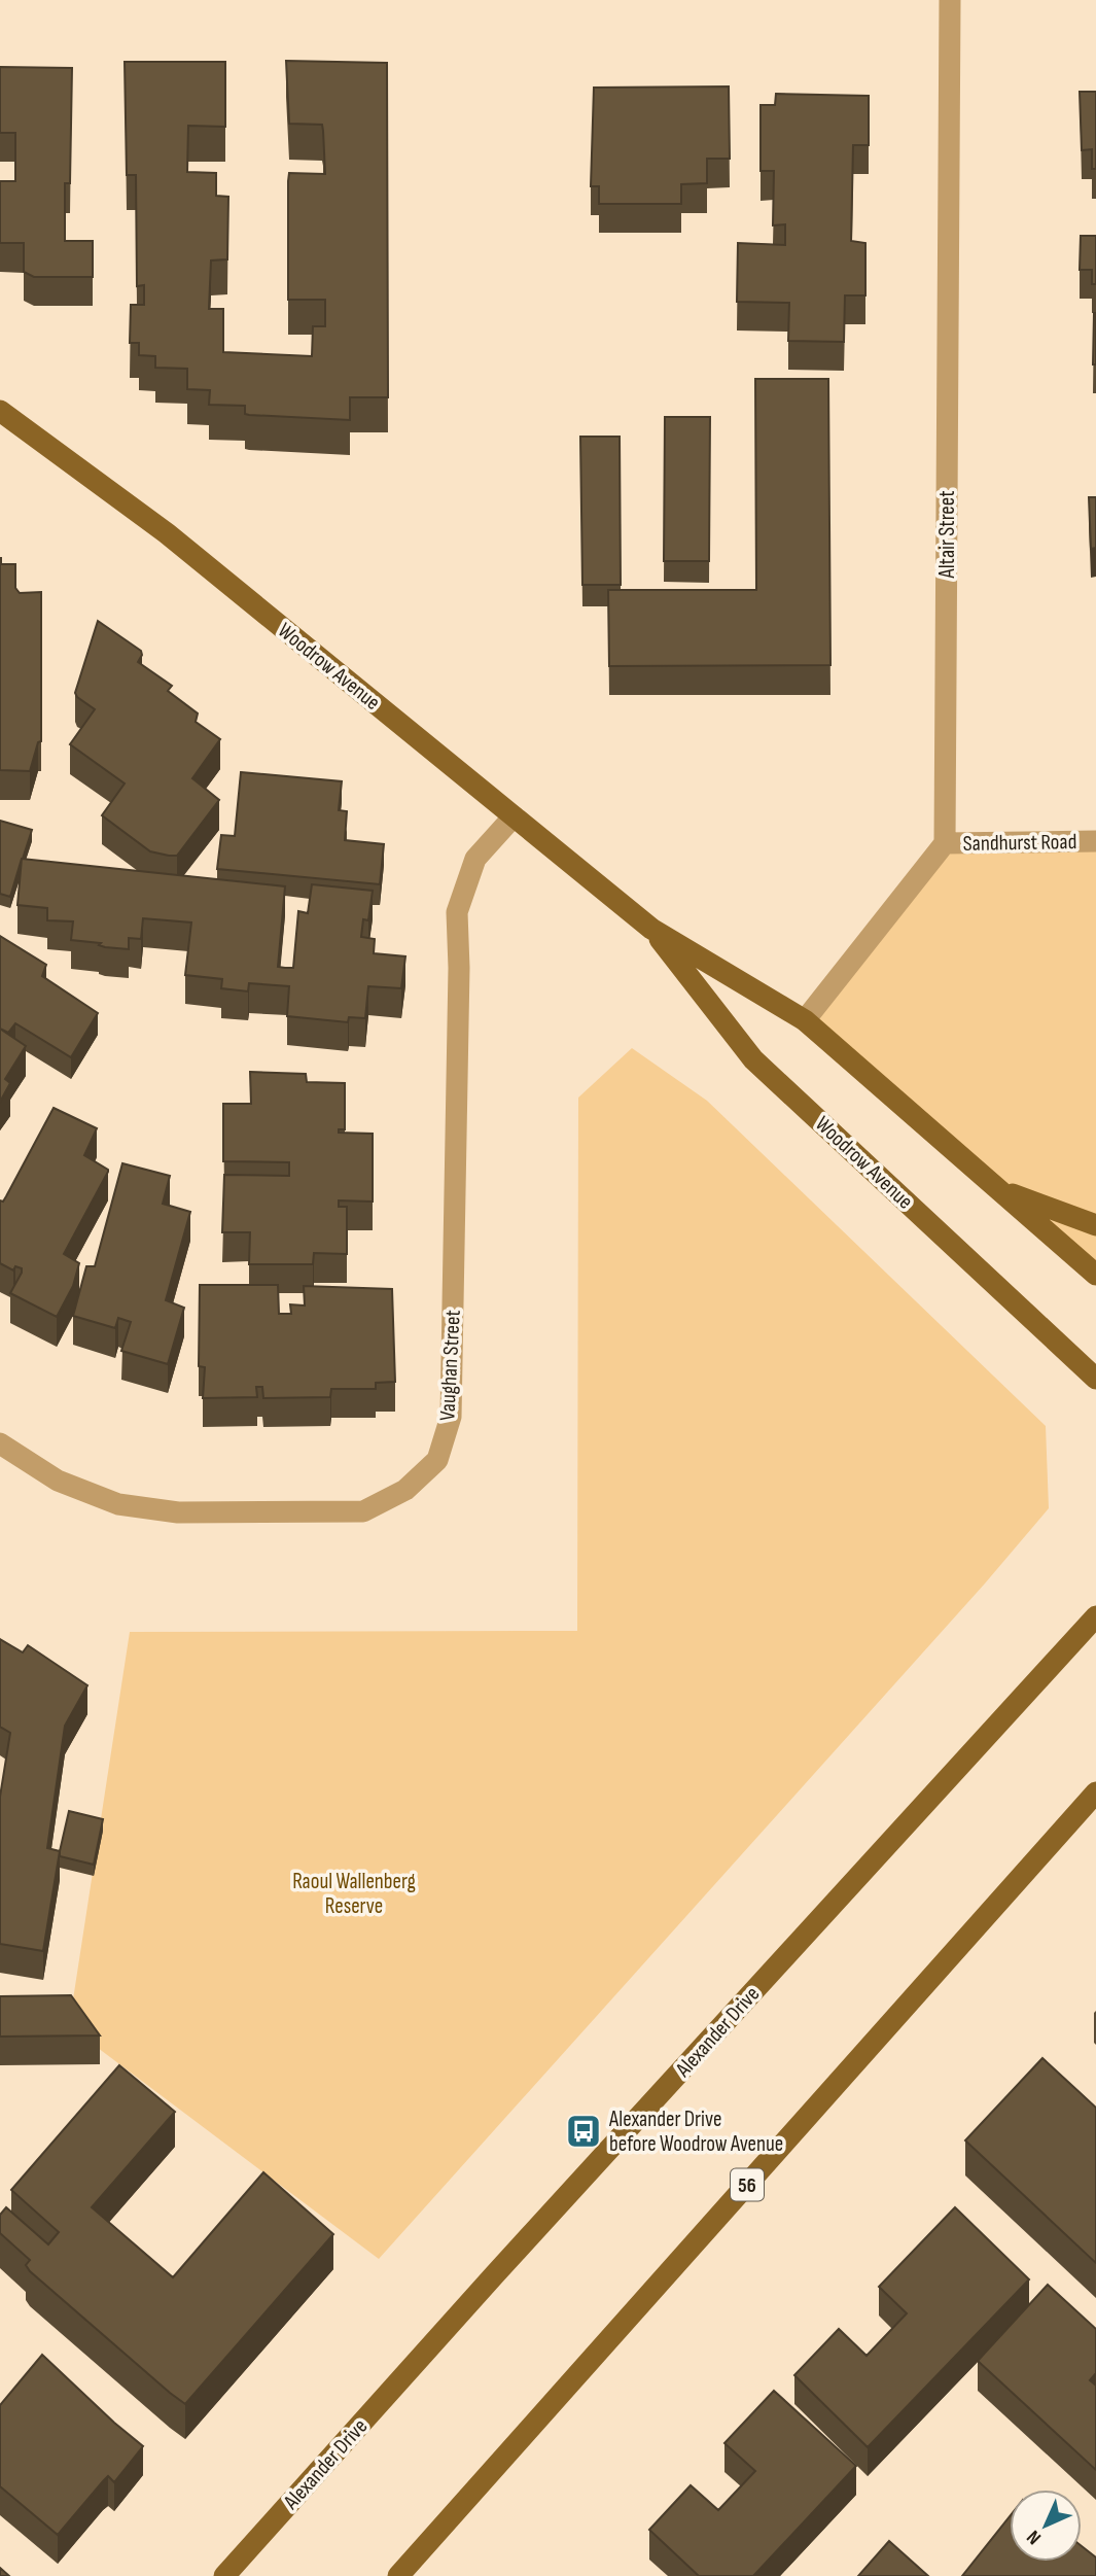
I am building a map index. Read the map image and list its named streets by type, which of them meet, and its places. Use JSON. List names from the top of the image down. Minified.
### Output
{"streets":{"main road":["Woodrow Avenue","Alexander Drive","56"],"street":["Altair Street","Sandhurst Road","Vaughan Street"]},"crossings":[["Altair Street","Sandhurst Road"],["Woodrow Avenue","Vaughan Street"]],"parks":["Raoul Wallenberg Reserve"],"places":{"bus stop":["Alexander Drive before Woodrow Avenue"]},"north":"bottom left"}
